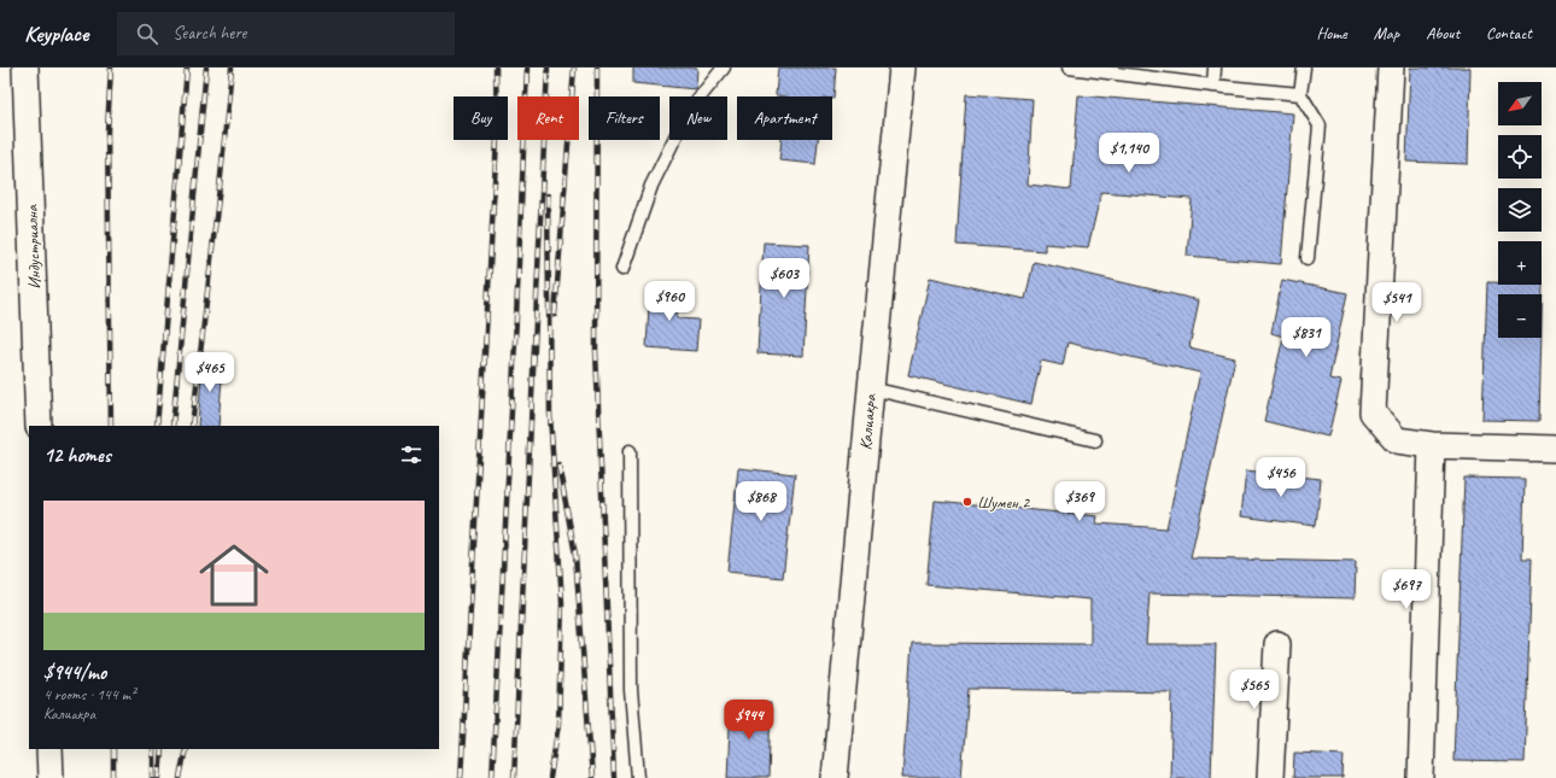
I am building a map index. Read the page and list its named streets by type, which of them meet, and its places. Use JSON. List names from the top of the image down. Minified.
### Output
{"streets":{"street":["Индустриална","Калиакра"]},"places":["Шумен 2"],"north":"bottom left","page":{"header":"Keyplace","search":"Search here","nav":["Home","Map","About","Contact"],"map_buttons":["+","−"],"chip":["Buy","Rent","Filters","New","Apartment"],"price":["$1,140","$603","$960","$541","$831","$465","$456","$868","$369","$697","$565","$944"],"heading":"12 homes","list":[{"name":"$944/mo","note":"4 rooms · 144 m² · Калиакра"}]}}
